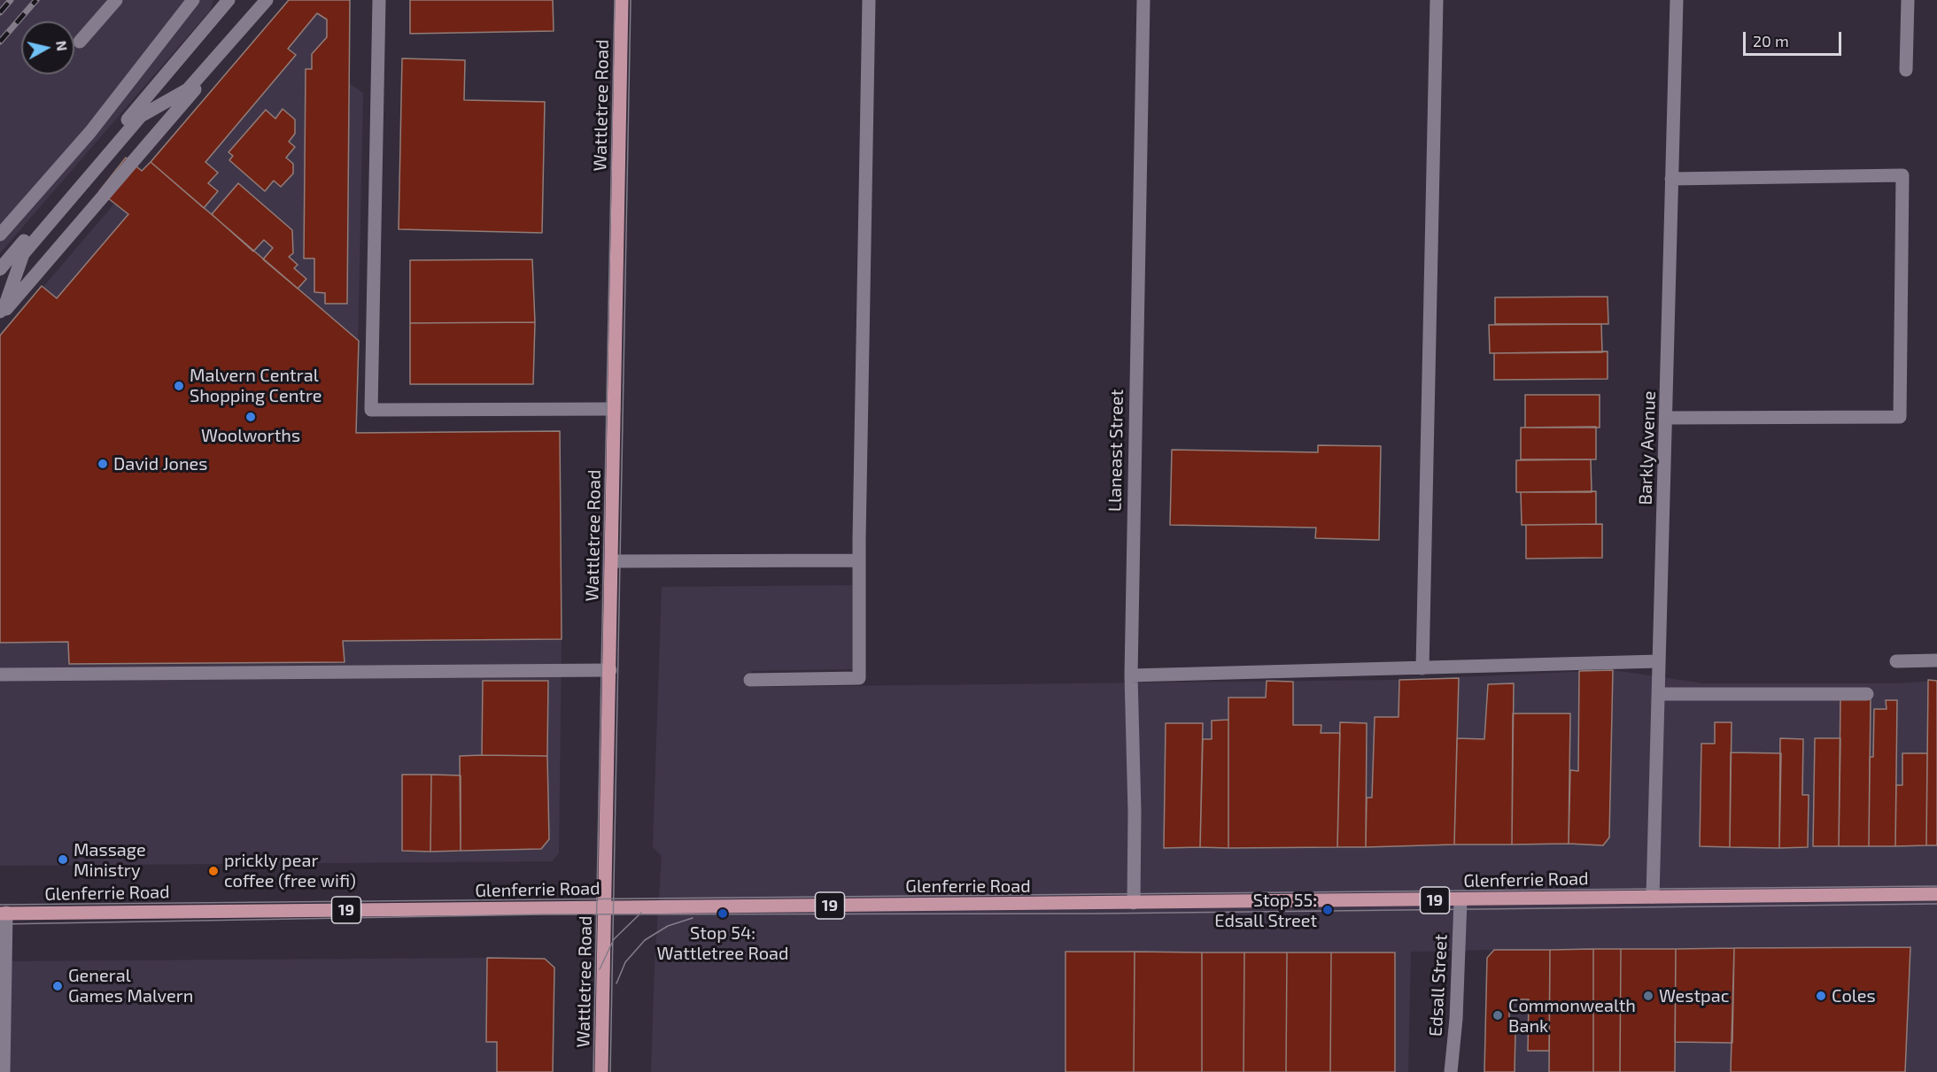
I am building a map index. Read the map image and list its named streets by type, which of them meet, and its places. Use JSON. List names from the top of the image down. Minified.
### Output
{"streets":{"main road":["Wattletree Road","Glenferrie Road","19"],"street":["Barkly Avenue","Llaneast Street","Edsall Street"]},"crossings":[["Wattletree Road","Glenferrie Road"],["Barkly Avenue","Glenferrie Road"],["Llaneast Street","Glenferrie Road"],["Glenferrie Road","Edsall Street"]],"places":["Malvern Central Shopping Centre","Woolworths","David Jones","Massage Ministry","prickly pear coffee (free wifi)","Stop 55: Edsall Street","Stop 54: Wattletree Road","General Games Malvern","Westpac","Coles","Commonwealth Bank"],"scale_bar":"20 m","north":"right"}
